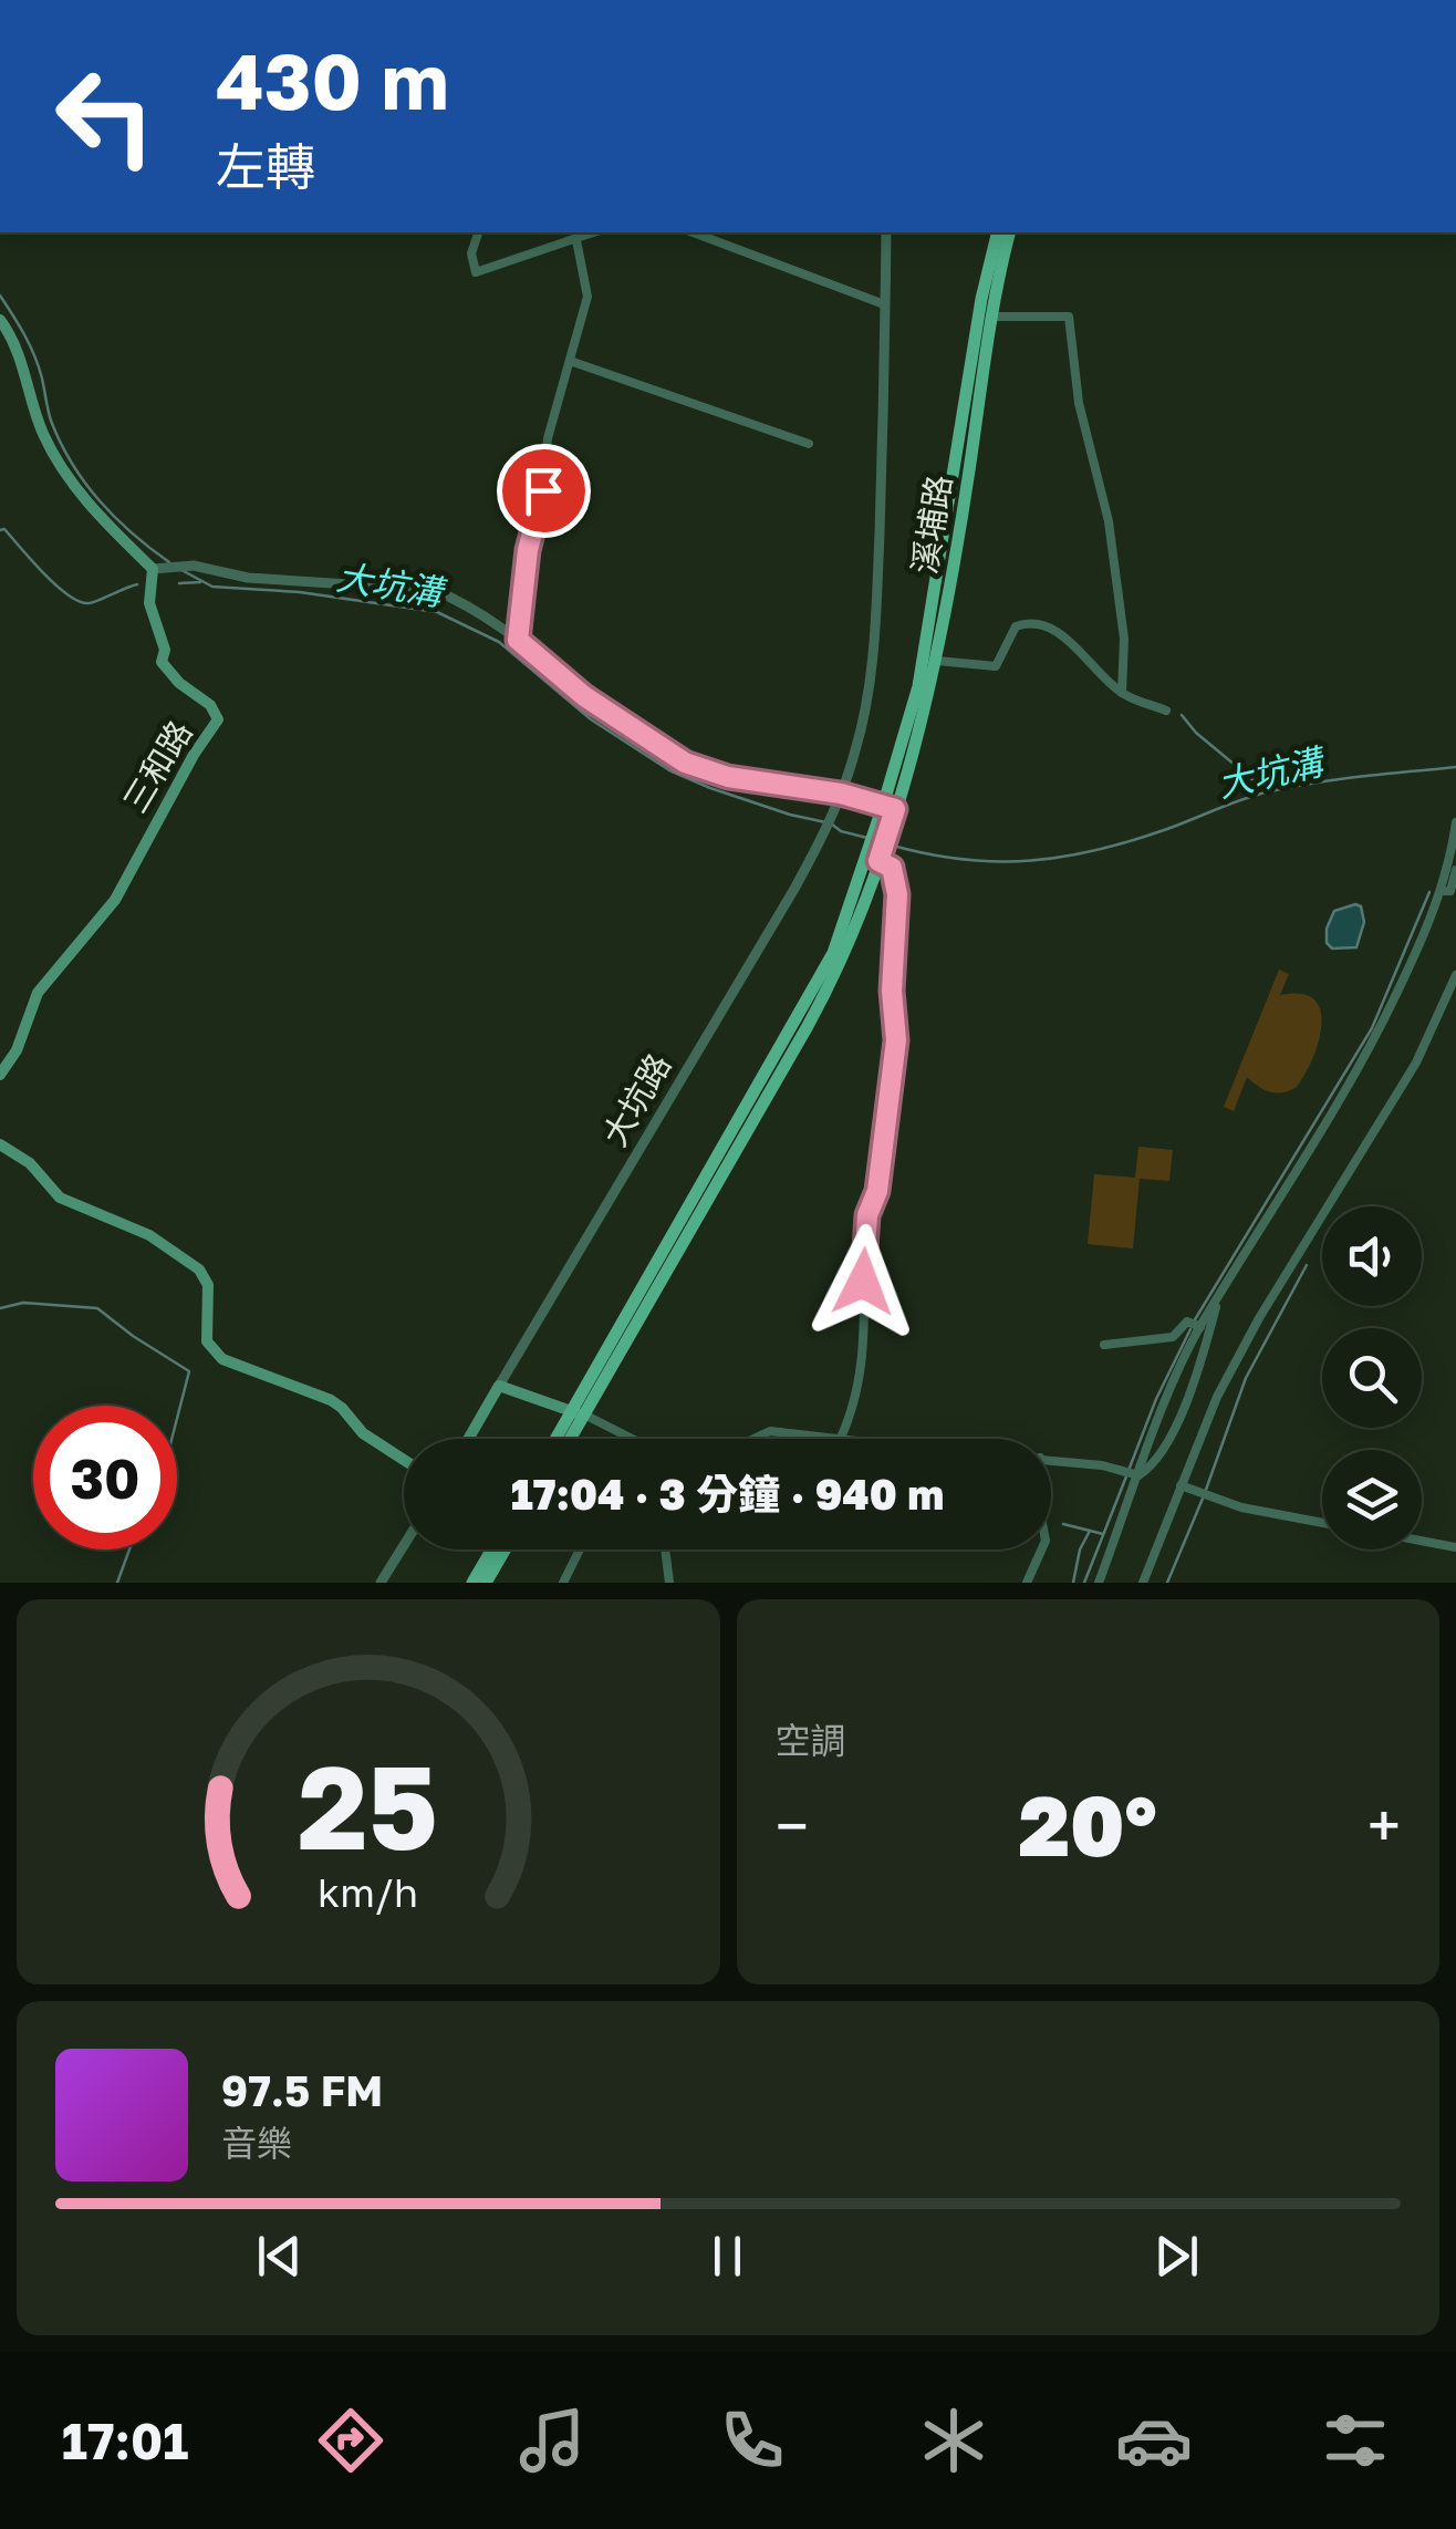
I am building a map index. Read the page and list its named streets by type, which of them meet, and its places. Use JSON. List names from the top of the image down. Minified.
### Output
{"streets":{"main road":["溪埔路","三和路","大坑路"]},"crossings":[["溪埔路","大坑路"]],"water":["大坑溝"],"page":{"turn":["430 m","左轉"],"limit":"30","trip":"17:04 · 3 分鐘 · 940 m","tile":"空調","heat":["−","20°","+"],"song":["97.5 FM","音樂"],"tabs":"17:01","gauge":["25","km/h"]}}
